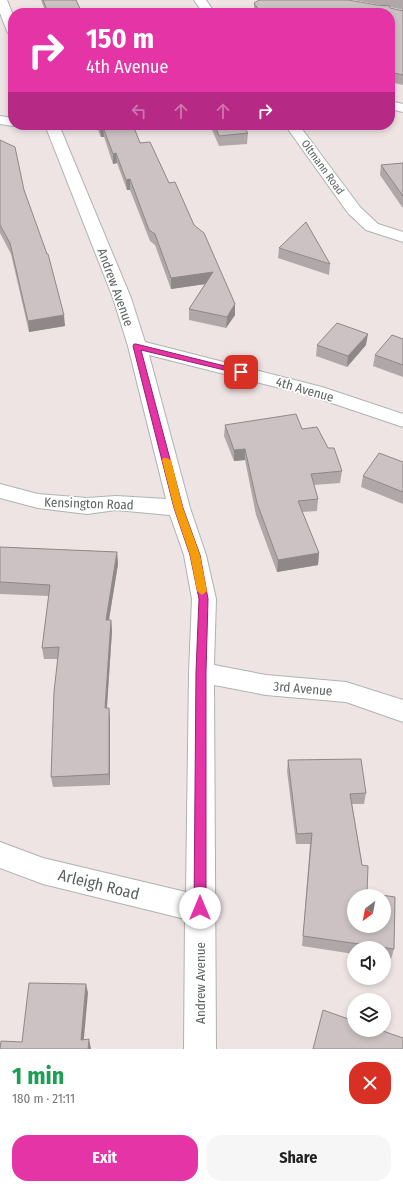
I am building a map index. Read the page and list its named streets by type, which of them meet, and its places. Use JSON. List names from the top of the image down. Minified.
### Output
{"streets":{"street":["Oltmann Road","Andrew Avenue","4th Avenue","Kensington Road","3rd Avenue","Arleigh Road"]},"crossings":[["Andrew Avenue","4th Avenue"],["Andrew Avenue","Kensington Road"],["Andrew Avenue","3rd Avenue"],["Andrew Avenue","Arleigh Road"]],"north":"bottom left","page":{"turn":["150 m","4th Avenue"],"heading":["1 min","180 m · 21:11"],"buttons":["Exit","Share"]}}
